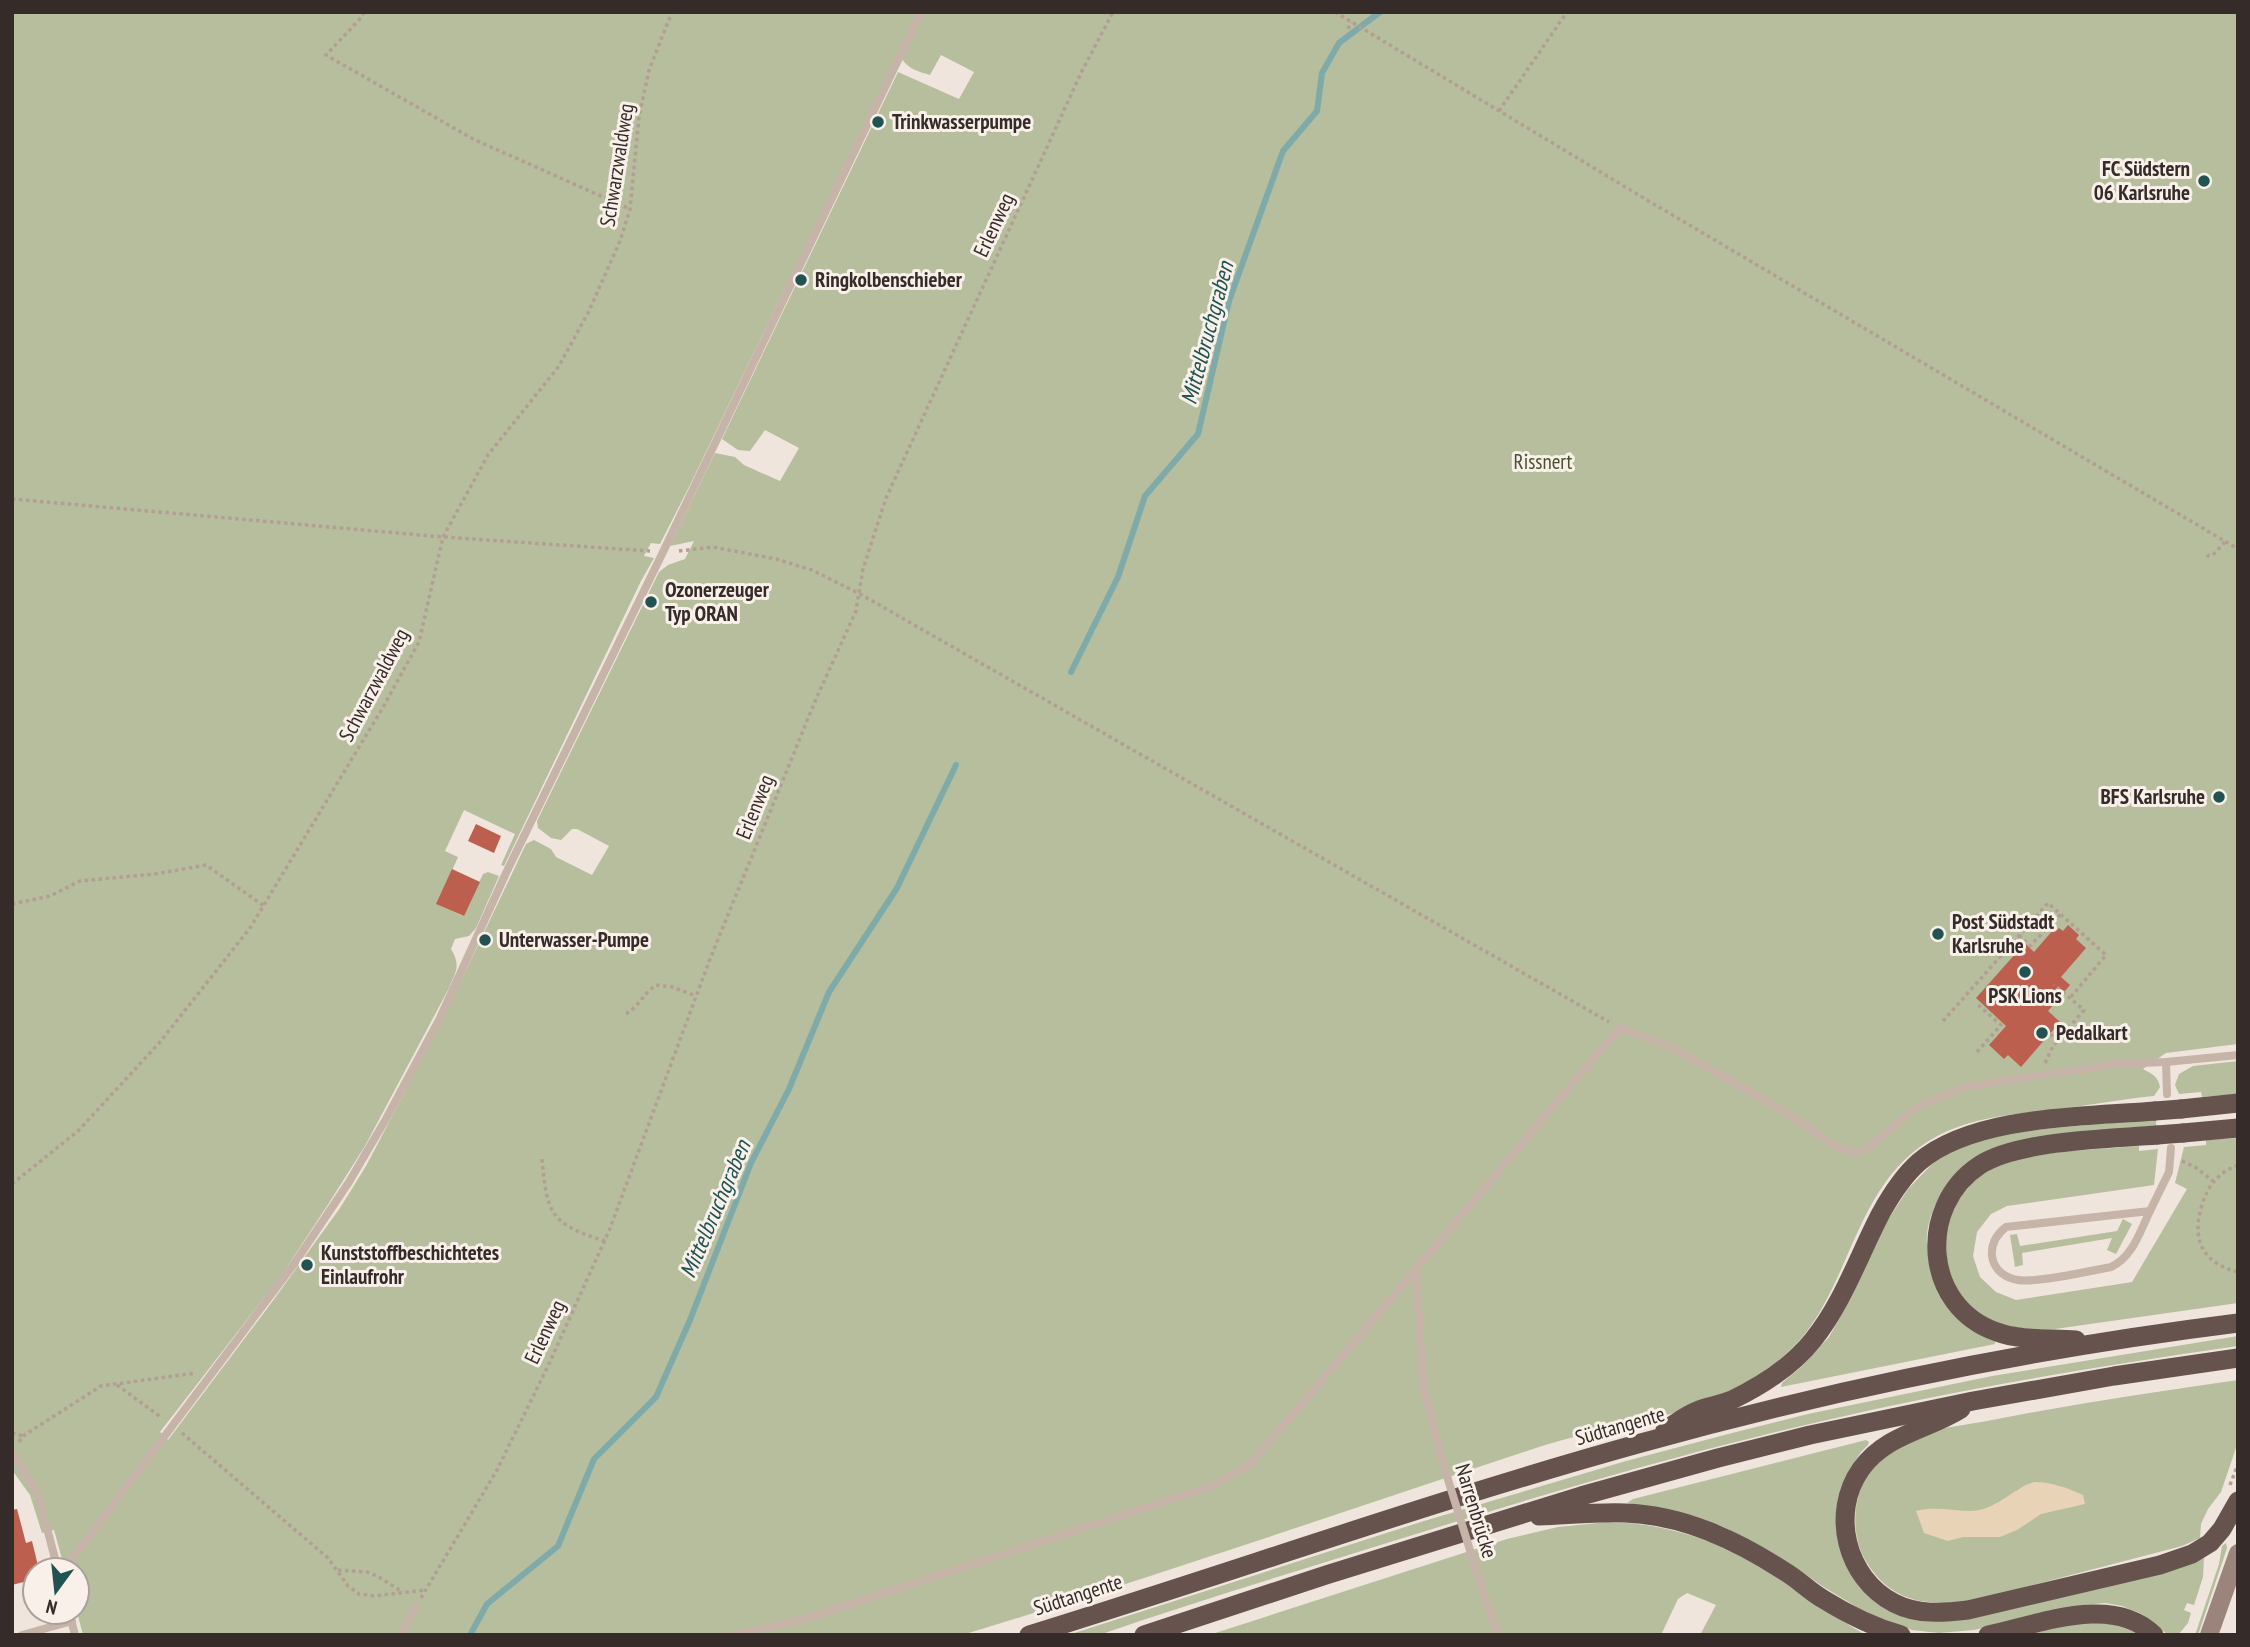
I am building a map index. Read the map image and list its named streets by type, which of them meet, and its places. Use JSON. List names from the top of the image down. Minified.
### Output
{"streets":{"highway":["Südtangente"],"lane":["Narrenbrücke"],"path":["Schwarzwaldweg","Erlenweg"]},"water":["Mittelbruchgraben"],"parks":["Rissnert"],"places":["Trinkwasserpumpe","FC Südstern 06 Karlsruhe","Ringkolbenschieber","Ozonerzeuger Typ ORAN","BFS Karlsruhe","Post Südstadt Karlsruhe","Unterwasser-Pumpe","PSK Lions","Pedalkart","Kunststoffbeschichtetes Einlaufrohr"],"north":"bottom"}
